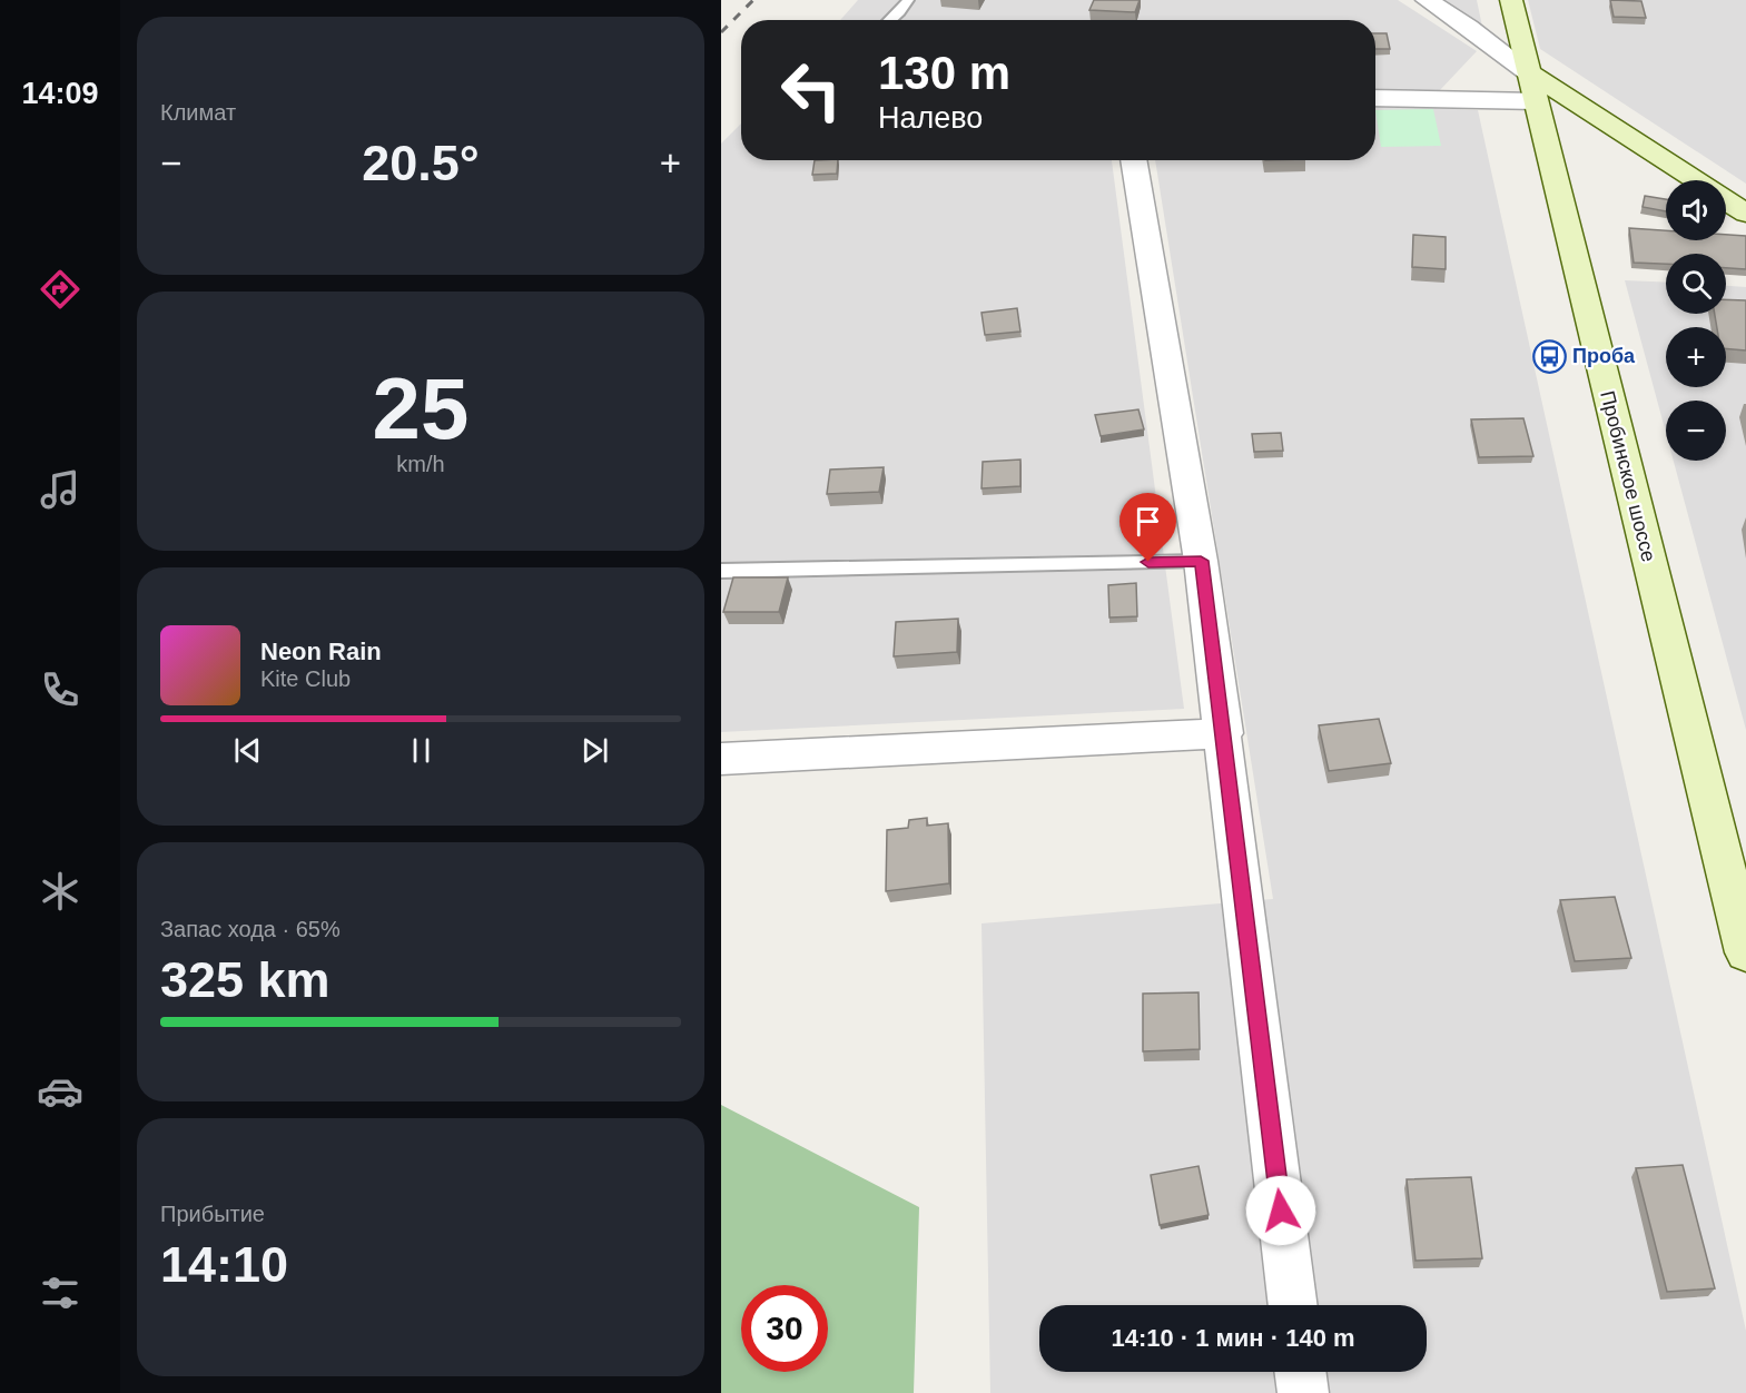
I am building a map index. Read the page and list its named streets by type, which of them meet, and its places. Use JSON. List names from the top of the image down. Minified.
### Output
{"streets":{"main road":["Пробинское шоссе"]},"places":{"bus stop":["Проба"]},"page":{"tabs":"14:09","tile":["Климат",["25","km/h"],["Запас хода · 65%","325 km"],["Прибытие","14:10"]],"turn":["130 m","Налево"],"heat":["−","20.5°","+"],"map_buttons":["+","−"],"song":["Neon Rain","Kite Club"],"limit":"30","trip":"14:10 · 1 мин · 140 m"}}
